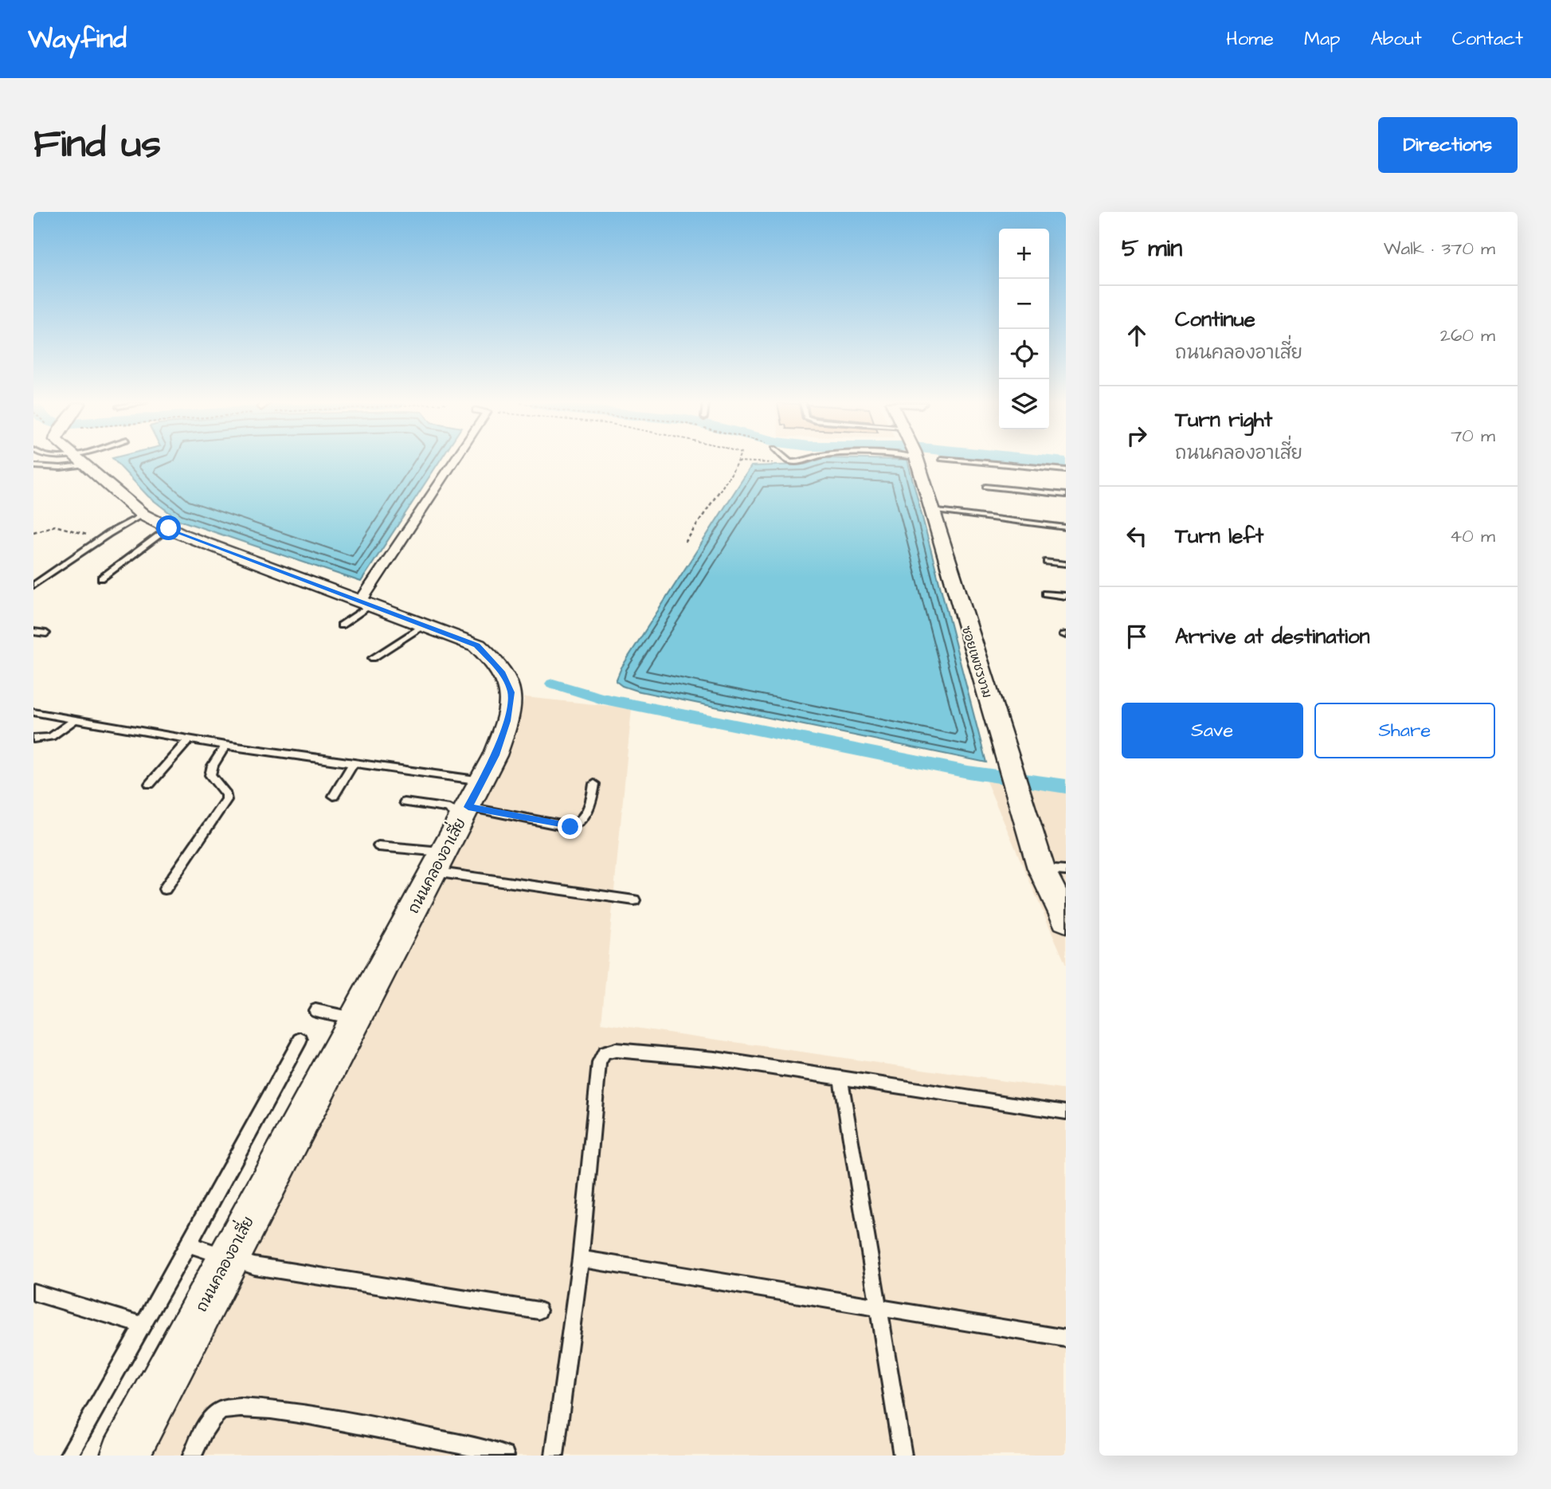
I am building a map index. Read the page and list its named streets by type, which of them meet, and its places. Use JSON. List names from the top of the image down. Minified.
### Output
{"streets":{"street":["ซอยเพชรงาม","ถนนคลองอาเสี่ย"]},"page":{"header":"Wayfind","nav":["Home","Map","About","Contact"],"buttons":["Directions",["Save","Share"]],"title":"Find us","heading":["5 min","Walk · 370 m"],"map_buttons":["+","−"],"list":[["Continue","ถนนคลองอาเสี่ย","260 m"],["Turn right","ถนนคลองอาเสี่ย","70 m"],["Turn left","40 m"],"Arrive at destination"]}}
